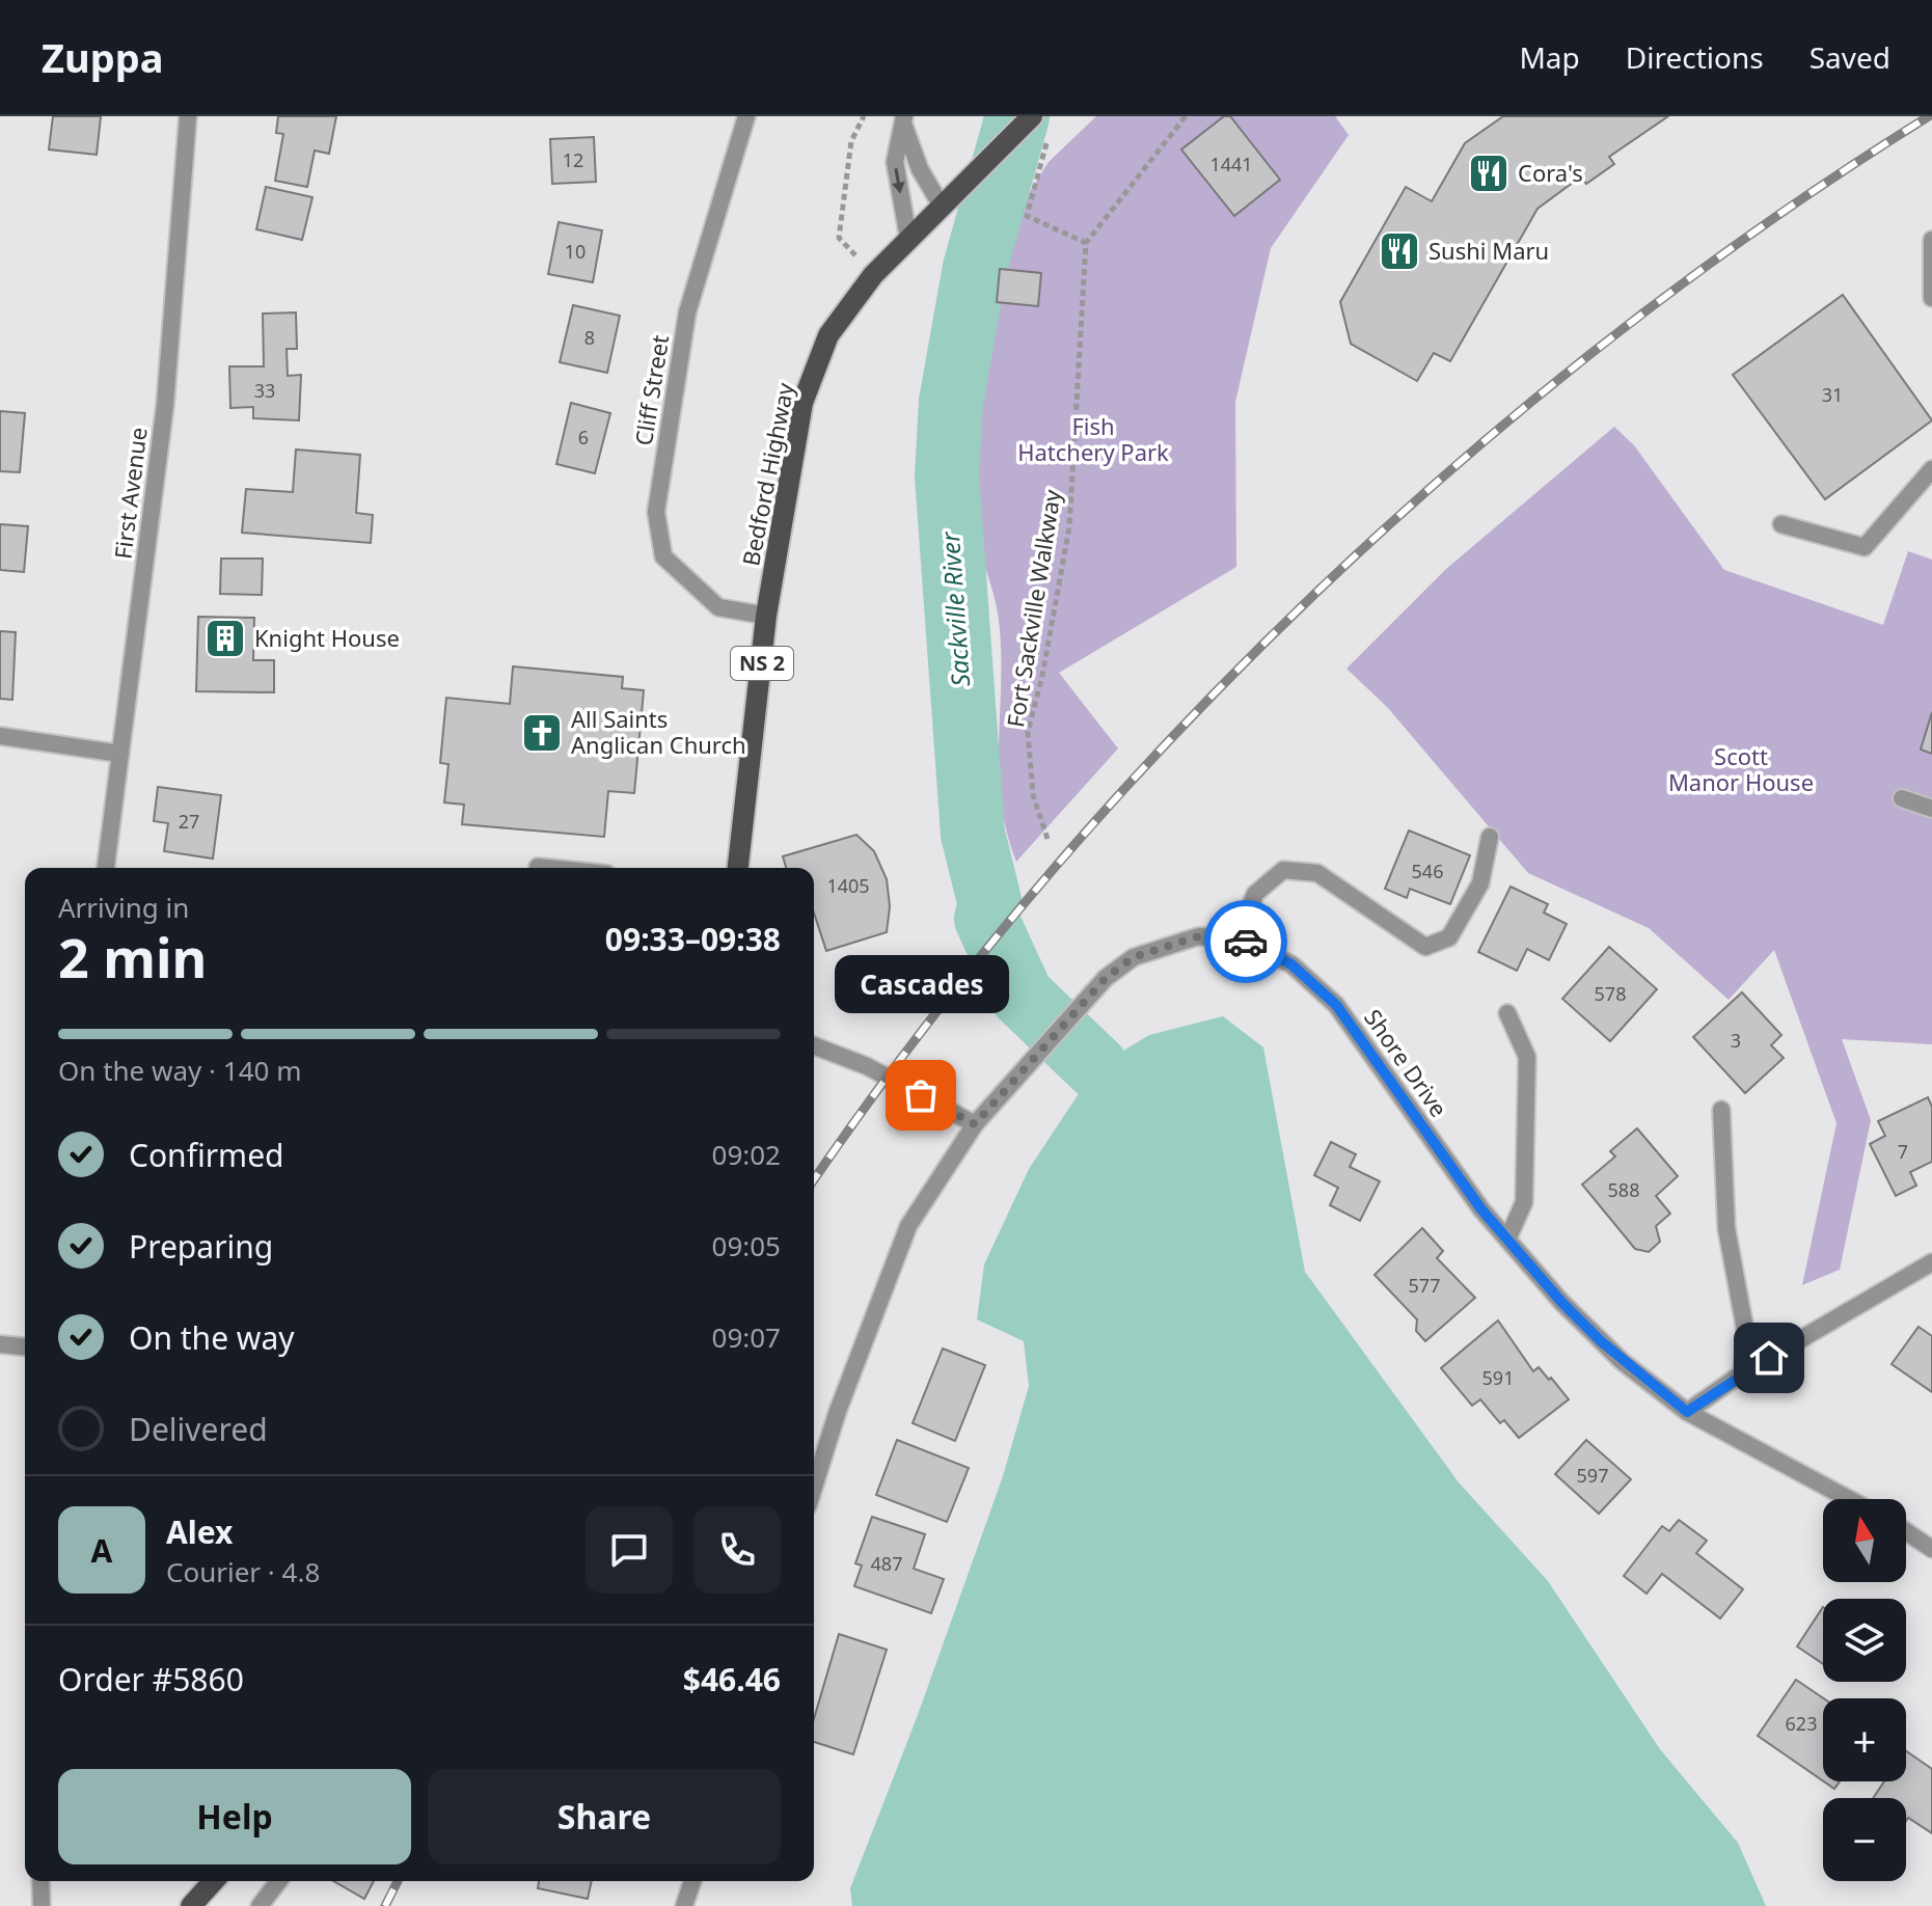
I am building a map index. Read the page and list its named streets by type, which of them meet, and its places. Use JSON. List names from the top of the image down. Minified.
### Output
{"streets":{"main road":["Bedford Highway","NS 2"],"street":["Cliff Street","First Avenue","Shore Drive"],"path":["Fort Sackville Walkway"]},"crossings":[["Cliff Street","Bedford Highway"]],"water":["Sackville River"],"parks":["Fish Hatchery Park","Scott Manor House"],"places":{"restaurant":["Cora's","Sushi Maru"],"building":["Knight House"],"church":["All Saints Anglican Church"],"other":["Cascades"]},"house_numbers":["12","1441","10","8","33","31","6","27","546","1405","578","3","7","588","577","591","597","487","623"],"north":"top","page":{"header":"Zuppa","nav":["Map","Directions","Saved"],"heading":["2 min","Arriving in","09:33–09:38"],"panel":["Alex","Courier · 4.8","Order #5860","$46.46"],"bubble":"Cascades","bar":"On the way · 140 m","list":[["Confirmed","09:02"],["Preparing","09:05"],["On the way","09:07"],"Delivered"],"map_buttons":["+","−"],"round":"A","buttons":["Help","Share"]}}
